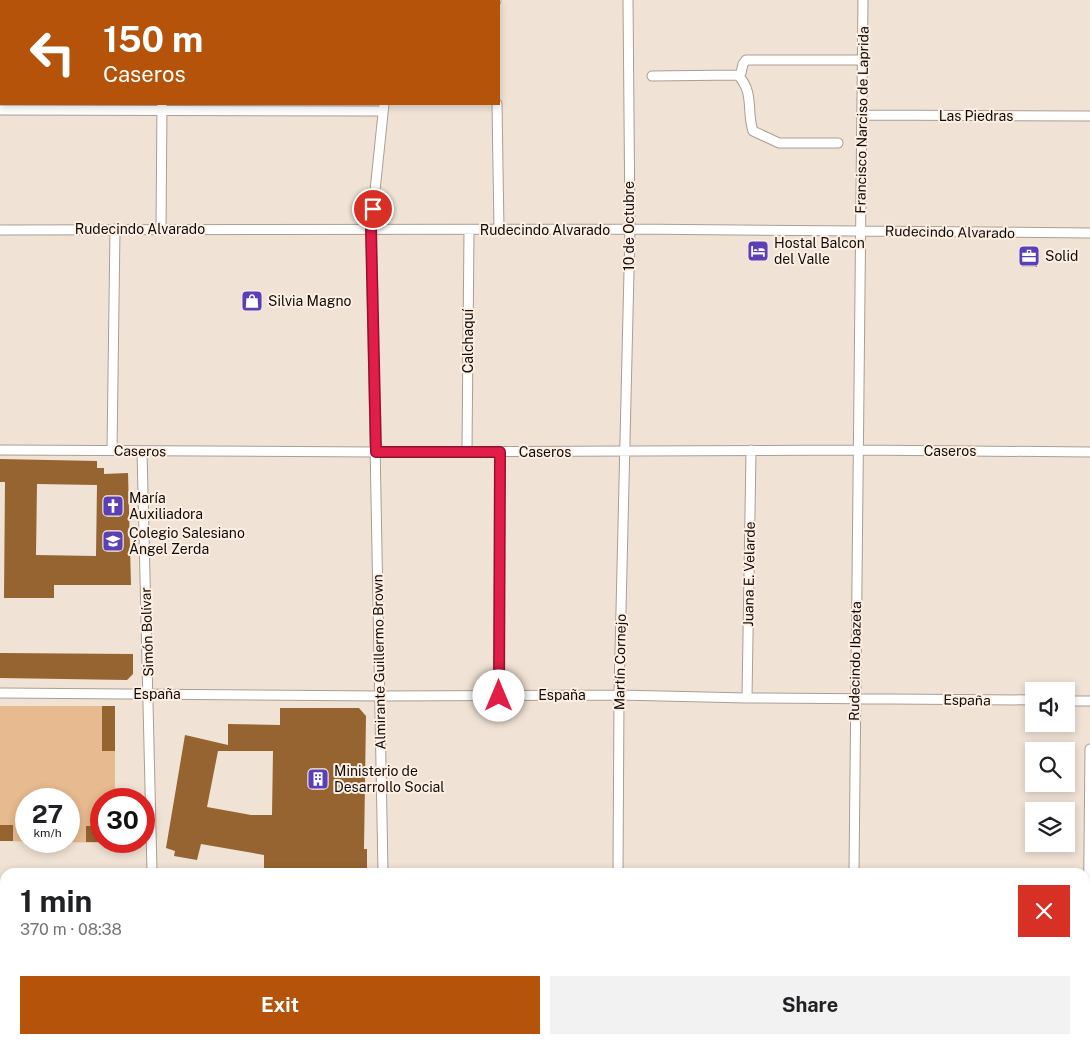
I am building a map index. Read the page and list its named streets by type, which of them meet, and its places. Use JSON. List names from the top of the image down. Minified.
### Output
{"streets":{"street":["Las Piedras","Francisco Narciso de Laprida","10 de Octubre","Rudecindo Alvarado","Calchaquí","Caseros","Juana E. Velarde","Simón Bolívar","Rudecindo Ibazeta","Almirante Guillermo Brown","Martín Cornejo","España"]},"crossings":[["Las Piedras","Francisco Narciso de Laprida"],["Francisco Narciso de Laprida","Rudecindo Alvarado"],["Francisco Narciso de Laprida","Caseros"],["Francisco Narciso de Laprida","Rudecindo Ibazeta"],["10 de Octubre","Rudecindo Alvarado"],["10 de Octubre","Caseros"],["10 de Octubre","Martín Cornejo"],["Rudecindo Alvarado","Calchaquí"],["Rudecindo Alvarado","Almirante Guillermo Brown"],["Calchaquí","Caseros"],["Caseros","Juana E. Velarde"],["Caseros","Simón Bolívar"],["Caseros","Rudecindo Ibazeta"],["Caseros","Almirante Guillermo Brown"],["Caseros","Martín Cornejo"],["Juana E. Velarde","España"],["Simón Bolívar","España"],["Rudecindo Ibazeta","España"],["Almirante Guillermo Brown","España"],["Martín Cornejo","España"]],"places":{"hotel":["Hostal Balcon del Valle"],"office":["Solid"],"shop":["Silvia Magno"],"church":["María Auxiliadora"],"school or university":["Colegio Salesiano Ángel Zerda"],"building":["Ministerio de Desarrollo Social"]},"page":{"turn":["150 m","Caseros"],"speed":"27 km/h","limit":"30","heading":["1 min","370 m · 08:38"],"buttons":["Exit","Share"]}}
